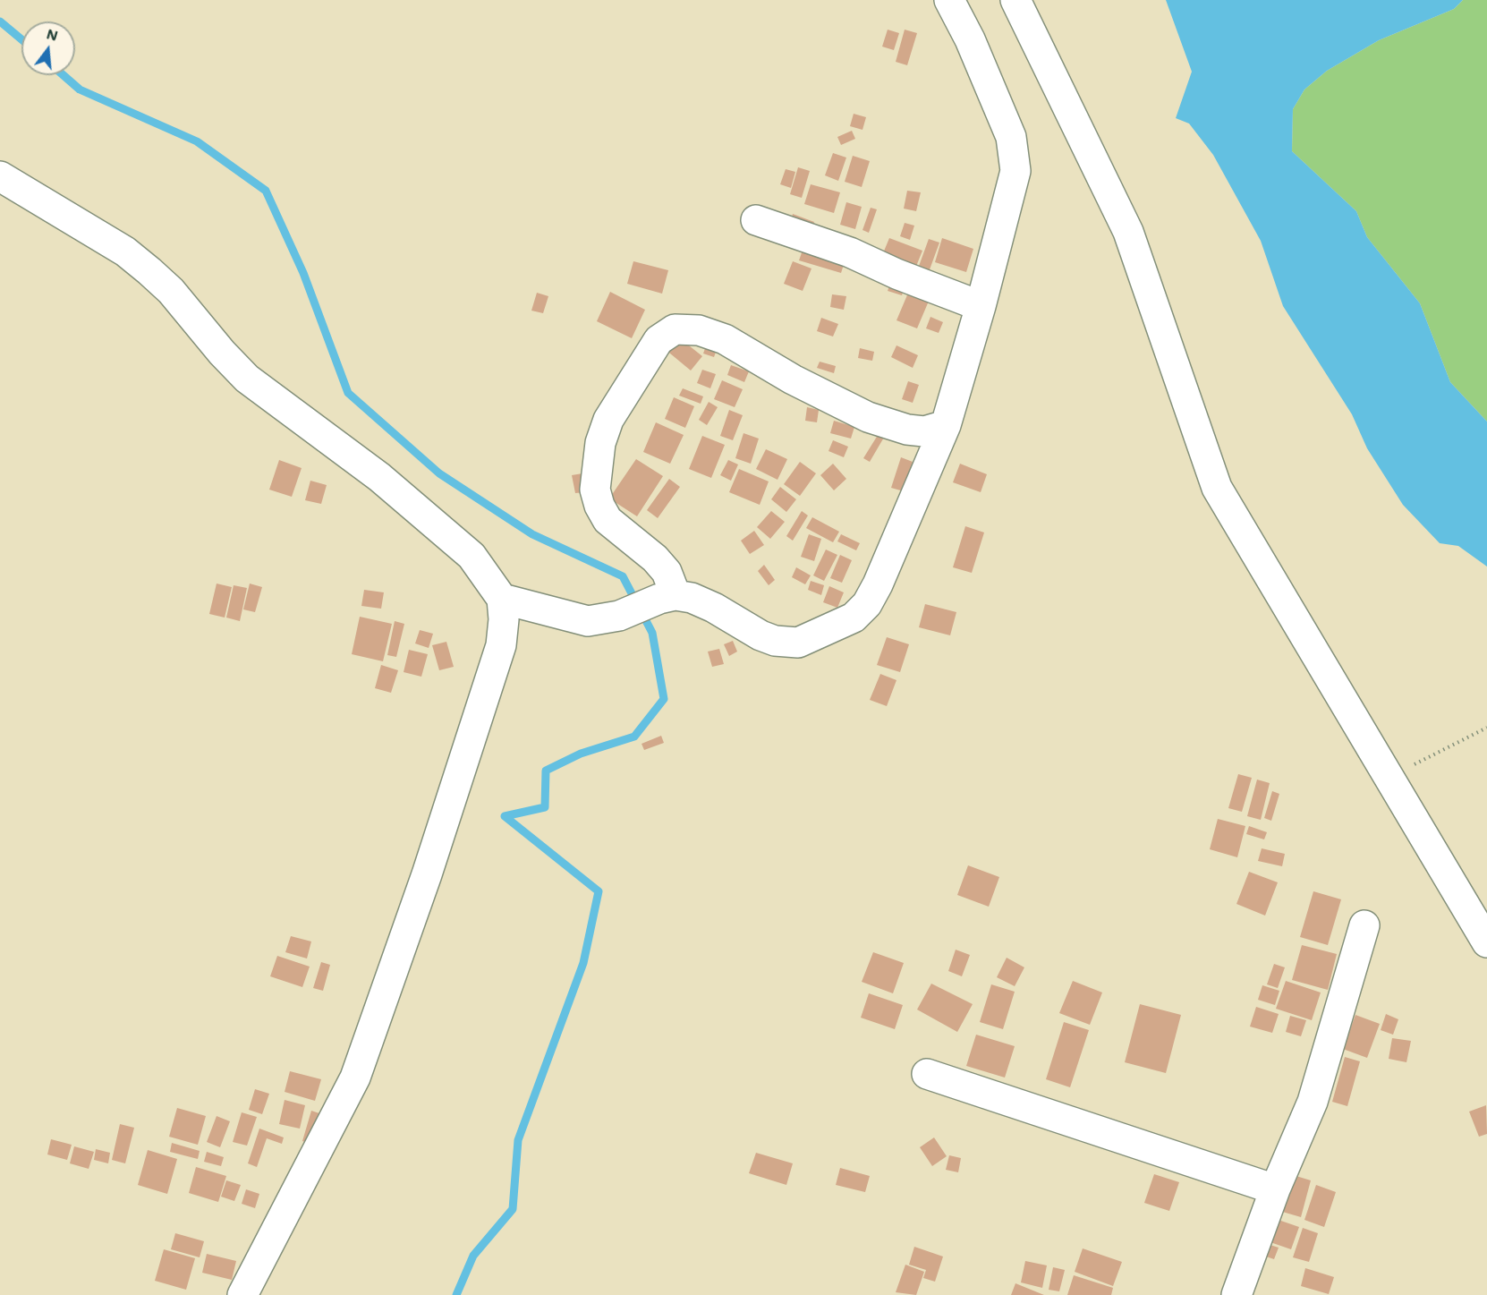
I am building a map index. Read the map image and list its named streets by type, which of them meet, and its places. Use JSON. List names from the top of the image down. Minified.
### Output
{"north":"top"}
